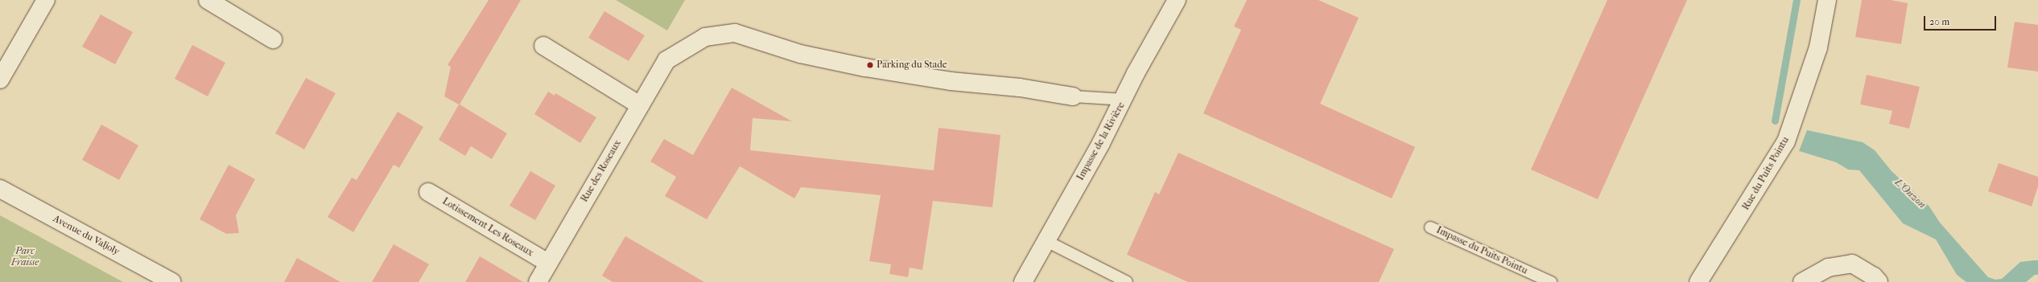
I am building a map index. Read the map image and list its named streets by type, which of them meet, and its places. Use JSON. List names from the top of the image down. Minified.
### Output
{"streets":{"street":["Impasse de la Rivière","Rue des Roseaux","Rue du Puits Pointu","Lotissement Les Roseaux","Avenue du Valjoly"],"lane":["Impasse du Puits Pointu"]},"crossings":[["Rue des Roseaux","Lotissement Les Roseaux"]],"water":["L'Onzon"],"parks":["Parc Fraisse"],"places":["Parking du Stade"],"scale_bar":"20 m"}
